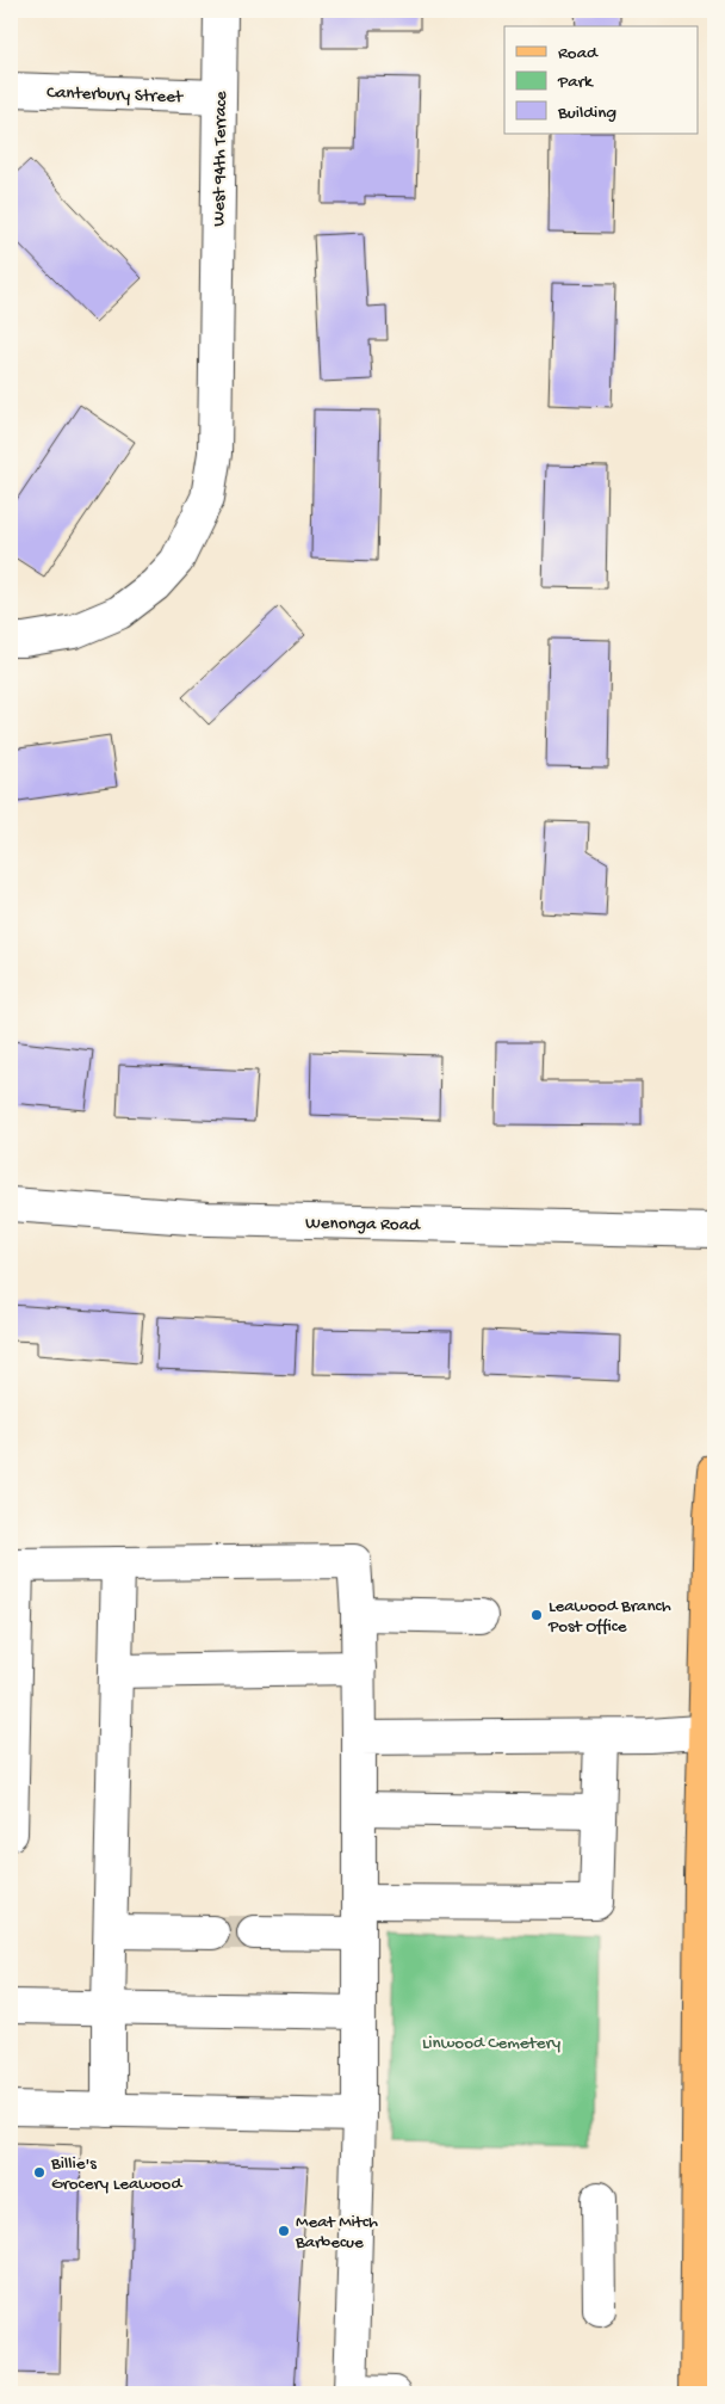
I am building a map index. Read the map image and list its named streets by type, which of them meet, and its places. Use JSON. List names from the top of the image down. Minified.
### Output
{"streets":{"street":["Canterbury Street","West 94th Terrace","Wenonga Road"]},"crossings":[["Canterbury Street","West 94th Terrace"]],"parks":["Linwood Cemetery"],"places":["Leawood Branch Post Office","Billie's Grocery Leawood","Meat Mitch Barbecue"],"legend":["Road","Park","Building"]}
